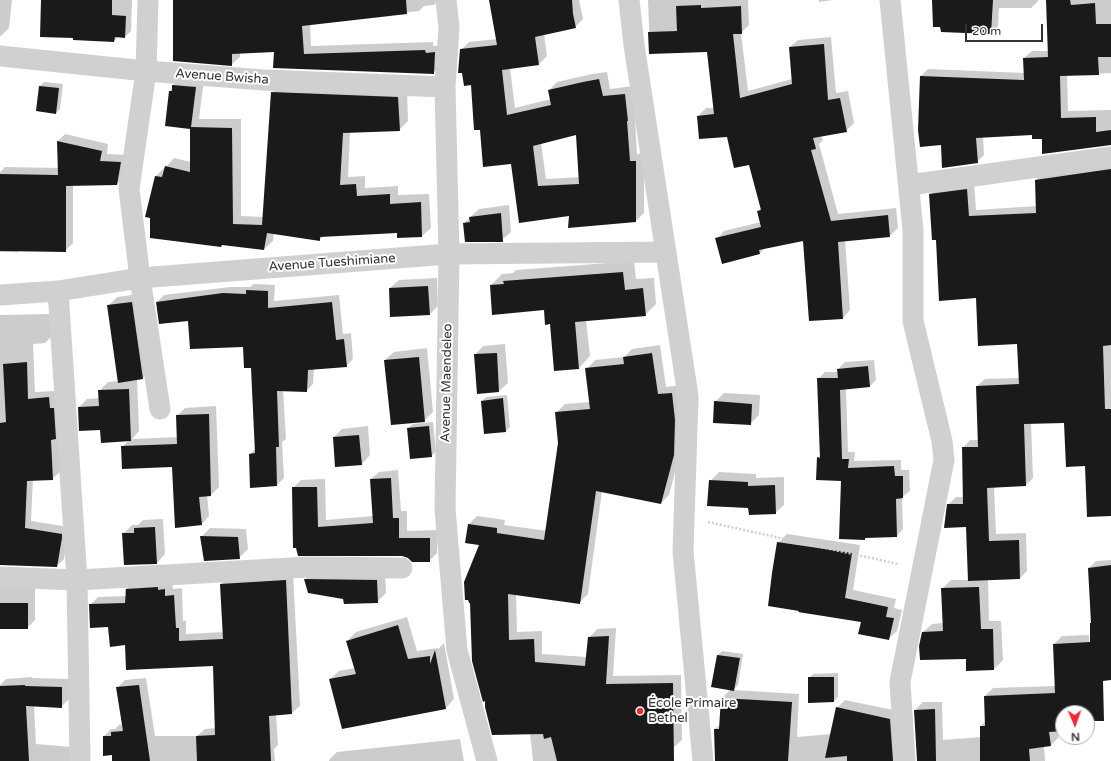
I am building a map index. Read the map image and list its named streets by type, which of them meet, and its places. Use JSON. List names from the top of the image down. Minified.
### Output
{"streets":{"street":["Avenue Bwisha","Avenue Tueshimiane","Avenue Maendeleo"]},"crossings":[["Avenue Bwisha","Avenue Maendeleo"],["Avenue Tueshimiane","Avenue Maendeleo"]],"places":["École Primaire Bethel"],"scale_bar":"20 m","north":"bottom"}
